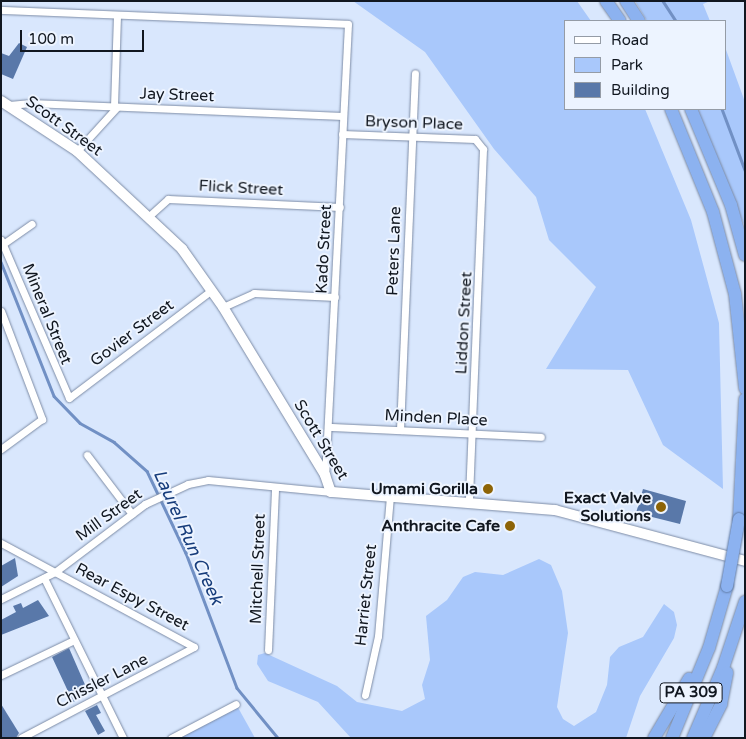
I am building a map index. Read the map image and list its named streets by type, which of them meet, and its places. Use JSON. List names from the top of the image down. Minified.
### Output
{"streets":{"highway":["PA 309"],"street":["Jay Street","Bryson Place","Scott Street","Flick Street","Kado Street","Peters Lane","Mineral Street","Liddon Street","Govier Street","Minden Place","Mill Street","Mitchell Street","Harriet Street","Rear Espy Street","Chissler Lane"]},"crossings":[["Jay Street","Scott Street"],["Jay Street","Kado Street"],["Bryson Place","Kado Street"],["Bryson Place","Peters Lane"],["Bryson Place","Liddon Street"],["Scott Street","Flick Street"],["Scott Street","Kado Street"],["Scott Street","Liddon Street"],["Scott Street","Govier Street"],["Scott Street","Mill Street"],["Scott Street","Harriet Street"],["Flick Street","Kado Street"],["Kado Street","Minden Place"],["Peters Lane","Minden Place"],["Mineral Street","Govier Street"],["Liddon Street","Minden Place"],["Mill Street","Mitchell Street"],["Mill Street","Rear Espy Street"],["Rear Espy Street","Chissler Lane"]],"water":["Laurel Run Creek"],"places":["Umami Gorilla","Exact Valve Solutions","Anthracite Cafe"],"legend":["Road","Park","Building"],"scale_bar":"100 m"}
